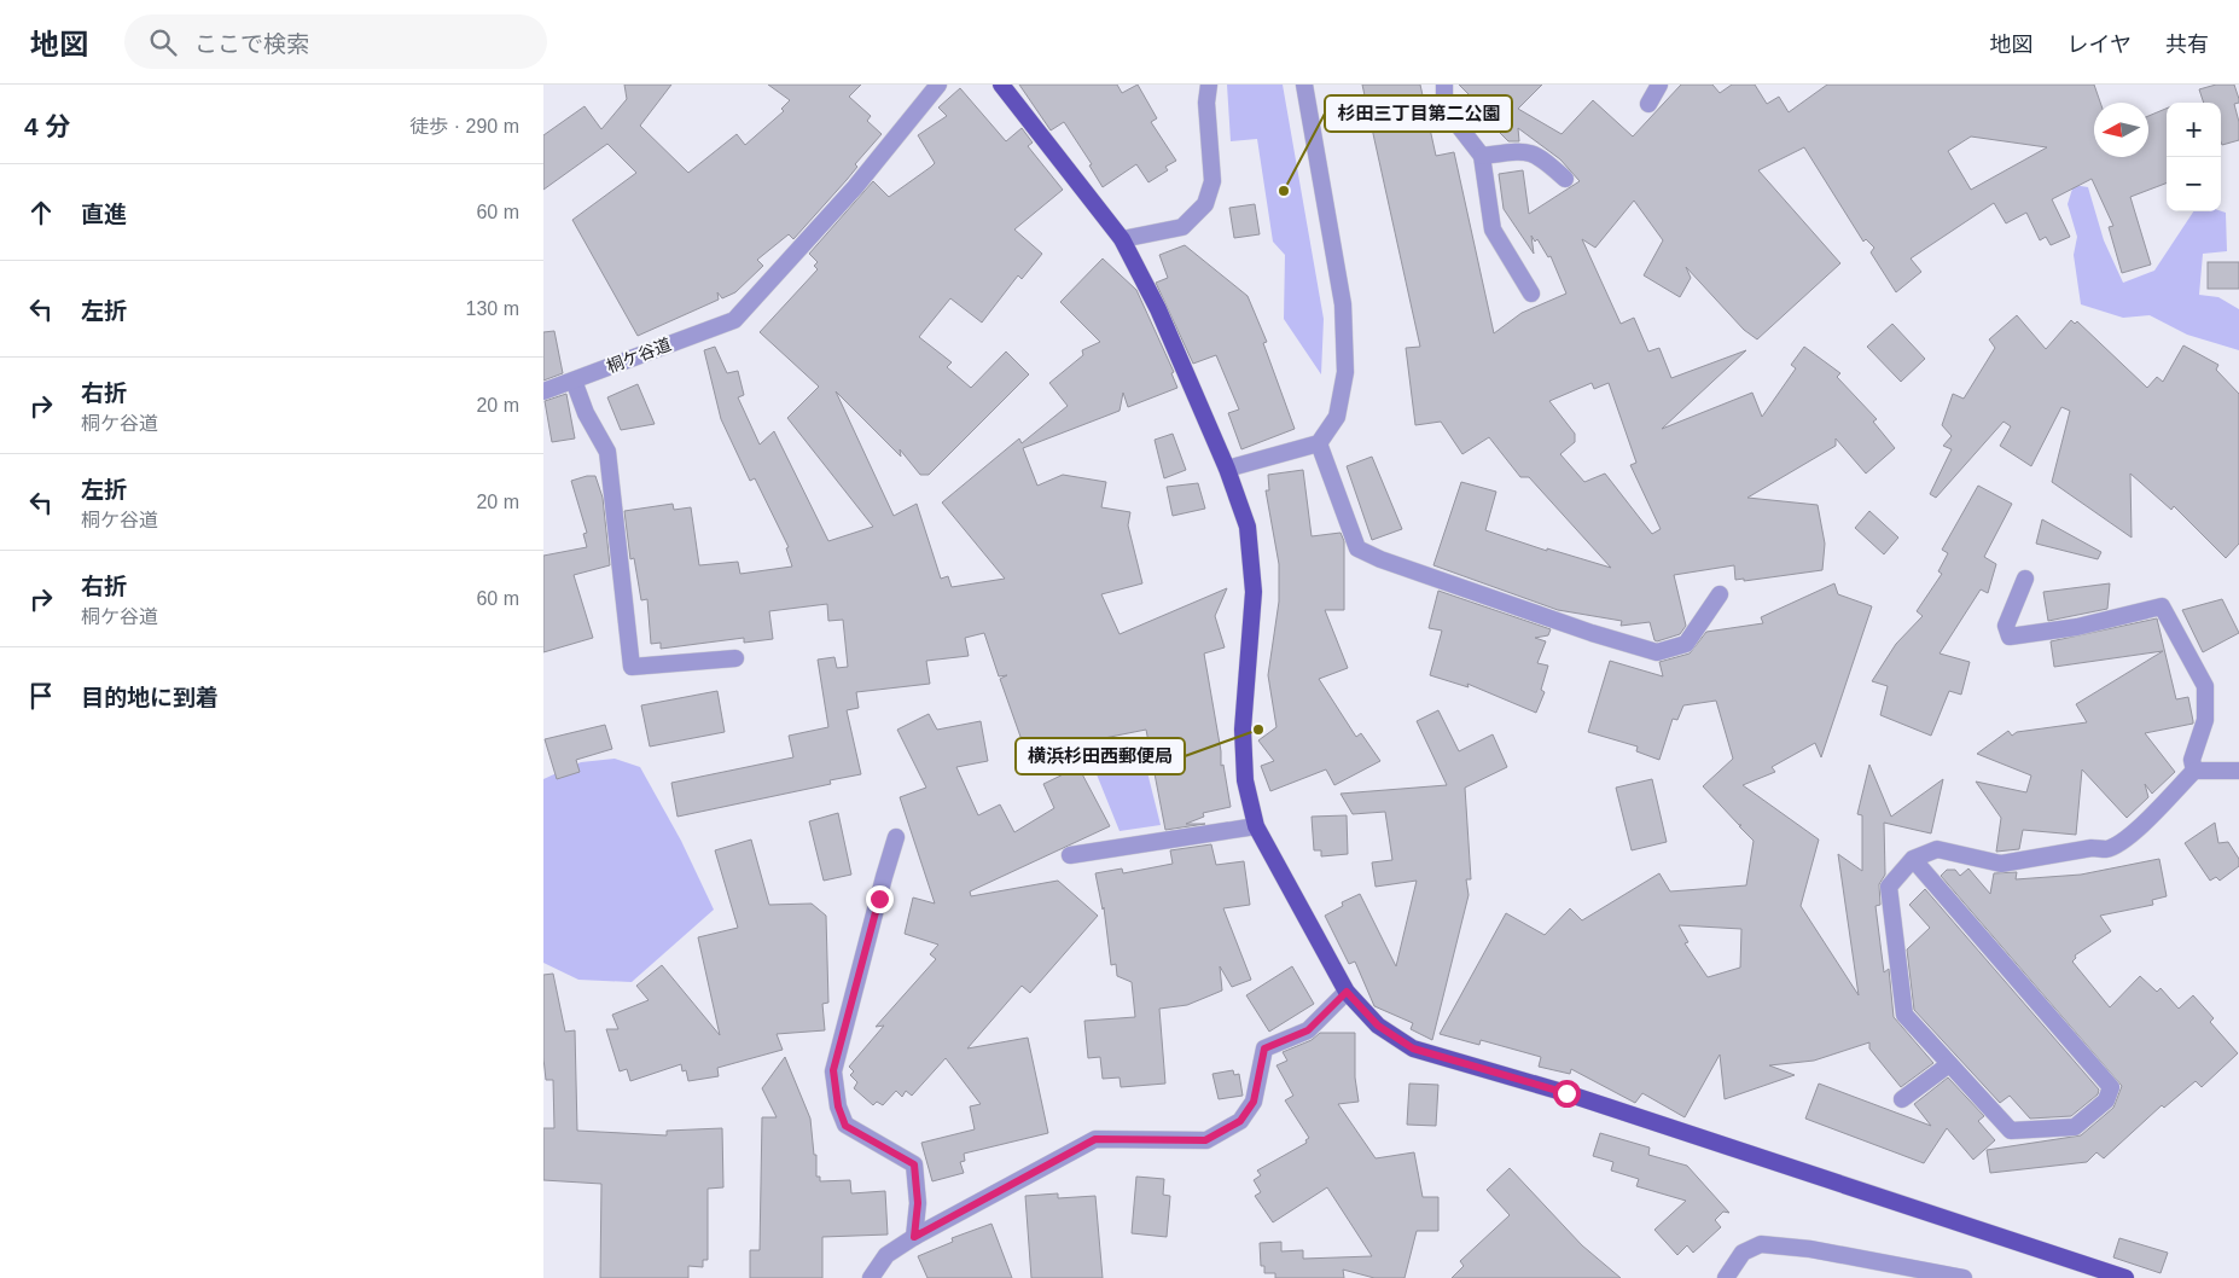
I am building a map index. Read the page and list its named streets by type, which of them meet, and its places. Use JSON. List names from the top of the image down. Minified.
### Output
{"streets":{"street":["桐ケ谷道"]},"places":["杉田三丁目第二公園","横浜杉田西郵便局"],"north":"left","page":{"header":"地図","search":"ここで検索","nav":["地図","レイヤ","共有"],"heading":["4 分","徒歩 · 290 m"],"map_buttons":["+","−"],"list":[["直進","60 m"],["左折","130 m"],["右折","桐ケ谷道","20 m"],["左折","桐ケ谷道","20 m"],["右折","桐ケ谷道","60 m"],"目的地に到着"]}}
